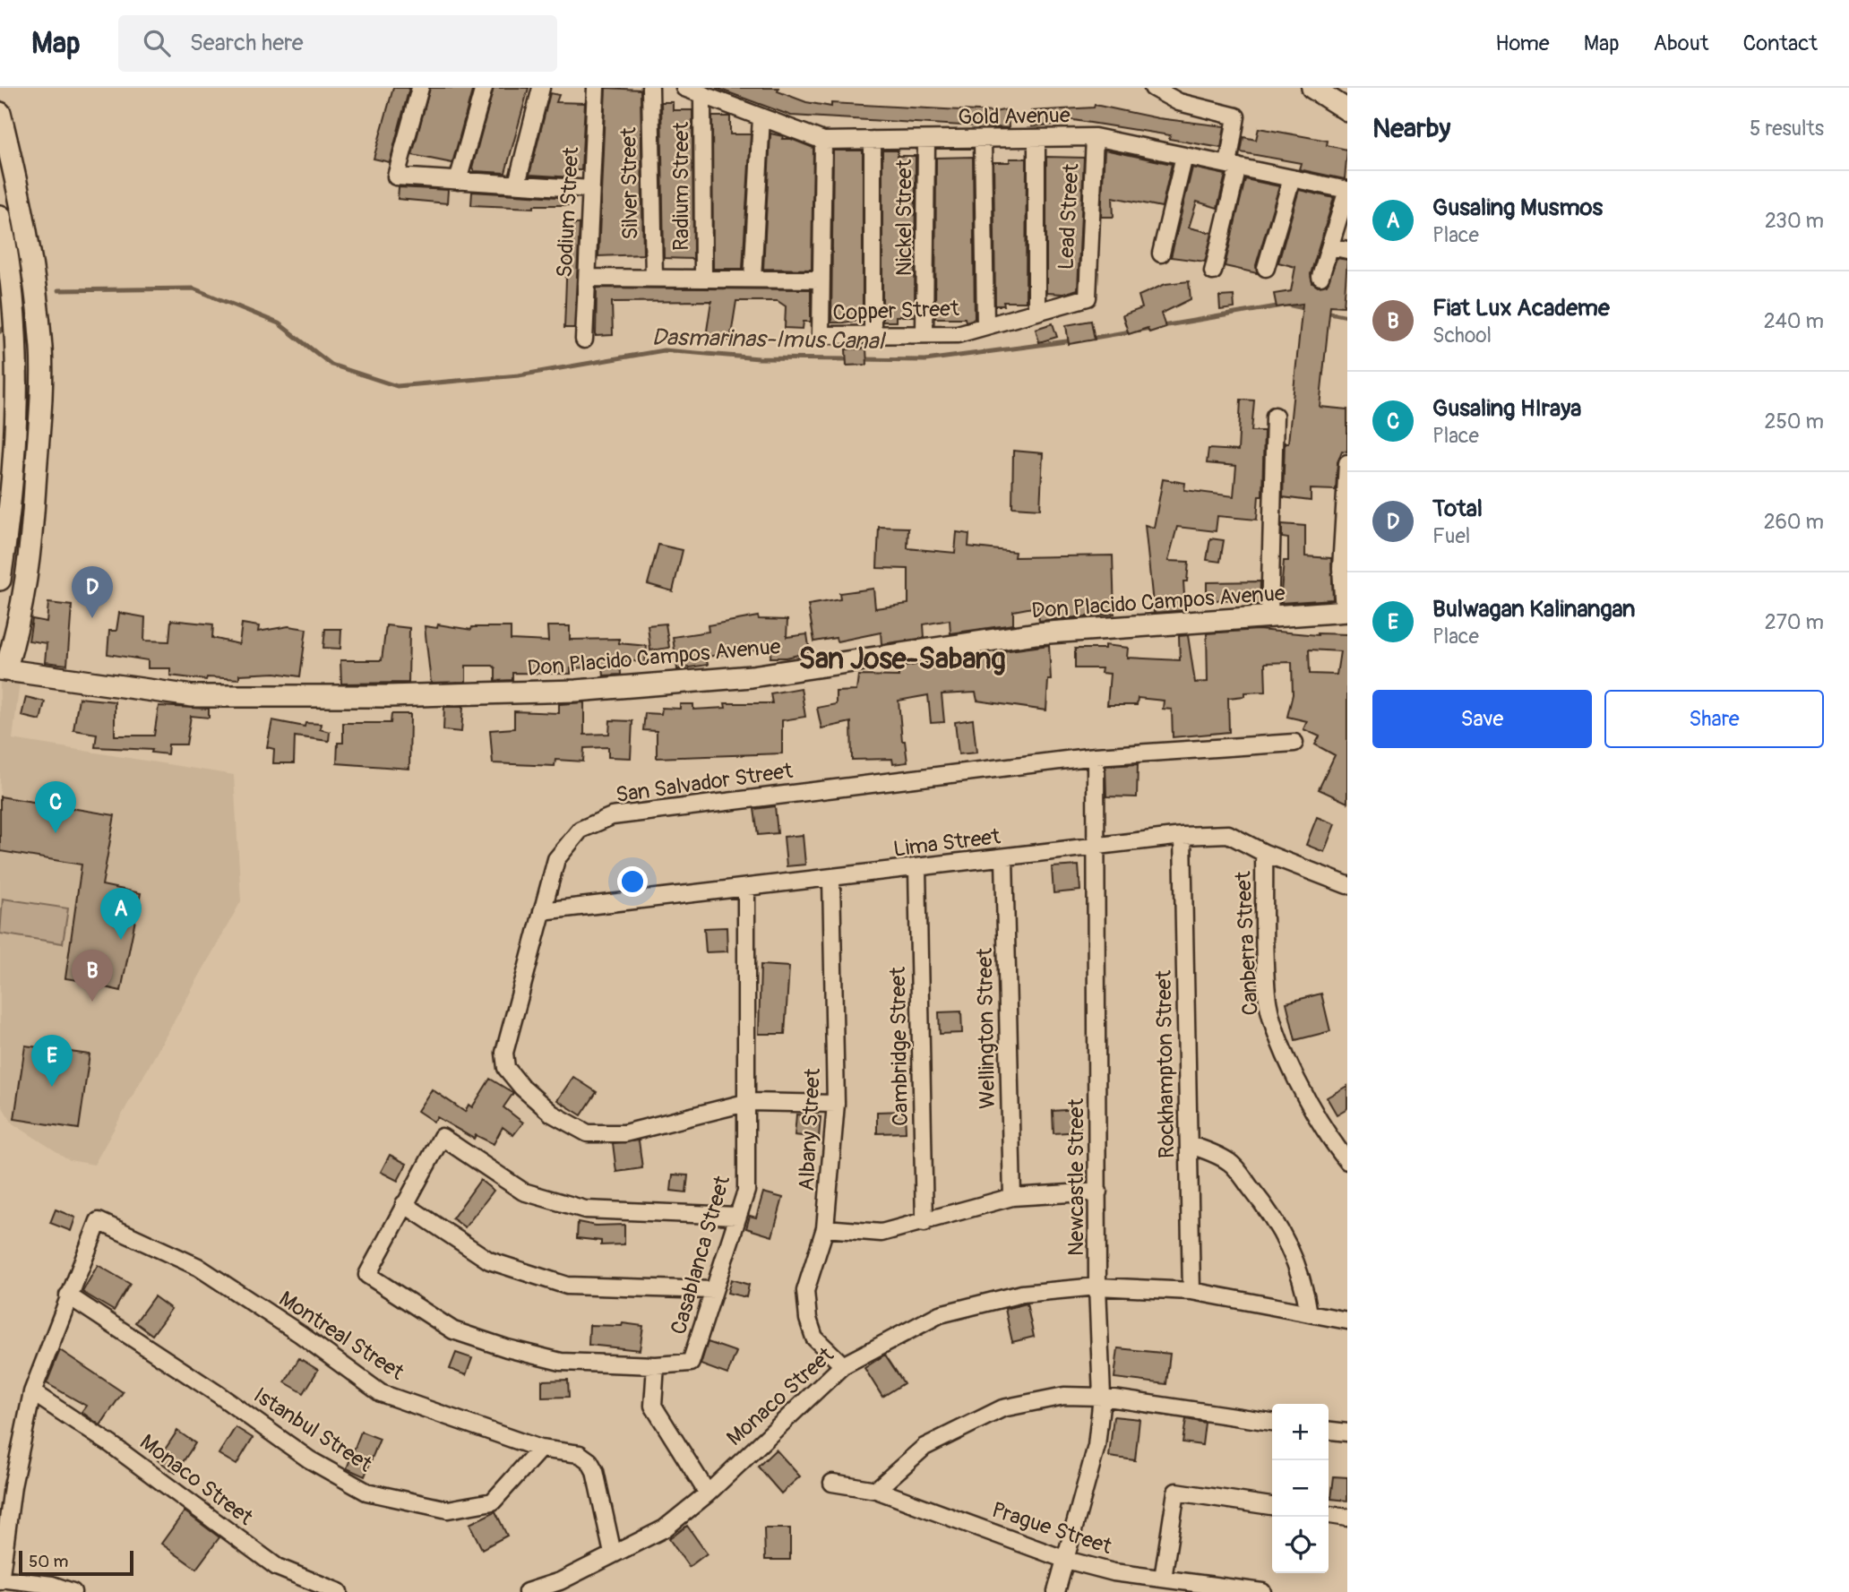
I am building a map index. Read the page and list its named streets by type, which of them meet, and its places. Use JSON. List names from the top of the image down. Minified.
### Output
{"streets":{"main road":["Don Placido Campos Avenue"],"street":["Gold Avenue","Silver Street","Radium Street","Sodium Street","Lead Street","Nickel Street","Copper Street","San Salvador Street","Lima Street","Canberra Street","Wellington Street","Cambridge Street","Rockhampton Street","Albany Street","Newcastle Street","Casablanca Street","Montreal Street","Monaco Street","Istanbul Street","Prague Street"]},"crossings":[["Gold Avenue","Radium Street"],["Gold Avenue","Lead Street"],["Gold Avenue","Nickel Street"],["Gold Avenue","Copper Street"],["Lead Street","Copper Street"],["Nickel Street","Copper Street"],["San Salvador Street","Lima Street"],["San Salvador Street","Albany Street"],["San Salvador Street","Newcastle Street"],["San Salvador Street","Casablanca Street"],["Lima Street","Canberra Street"],["Lima Street","Wellington Street"],["Lima Street","Cambridge Street"],["Lima Street","Rockhampton Street"],["Lima Street","Albany Street"],["Lima Street","Newcastle Street"],["Lima Street","Casablanca Street"],["Rockhampton Street","Monaco Street"],["Albany Street","Monaco Street"],["Newcastle Street","Monaco Street"],["Newcastle Street","Prague Street"],["Montreal Street","Monaco Street"],["Montreal Street","Istanbul Street"]],"districts":["San Jose-Sabang"],"water":["Dasmarinas-Imus Canal"],"scale_bar":"50 m","page":{"header":"Map","search":"Search here","nav":["Home","Map","About","Contact"],"heading":["Nearby","5 results"],"list":[{"mark":"A","name":"Gusaling Musmos","note":"Place","value":"230 m"},{"mark":"B","name":"Fiat Lux Academe","note":"School","value":"240 m"},{"mark":"C","name":"Gusaling HIraya","note":"Place","value":"250 m"},{"mark":"D","name":"Total","note":"Fuel","value":"260 m"},{"mark":"E","name":"Bulwagan Kalinangan","note":"Place","value":"270 m"}],"pins":["D","C","A","B","E"],"buttons":["Save","Share"],"map_buttons":["+","−"],"scale":"50 m"}}
